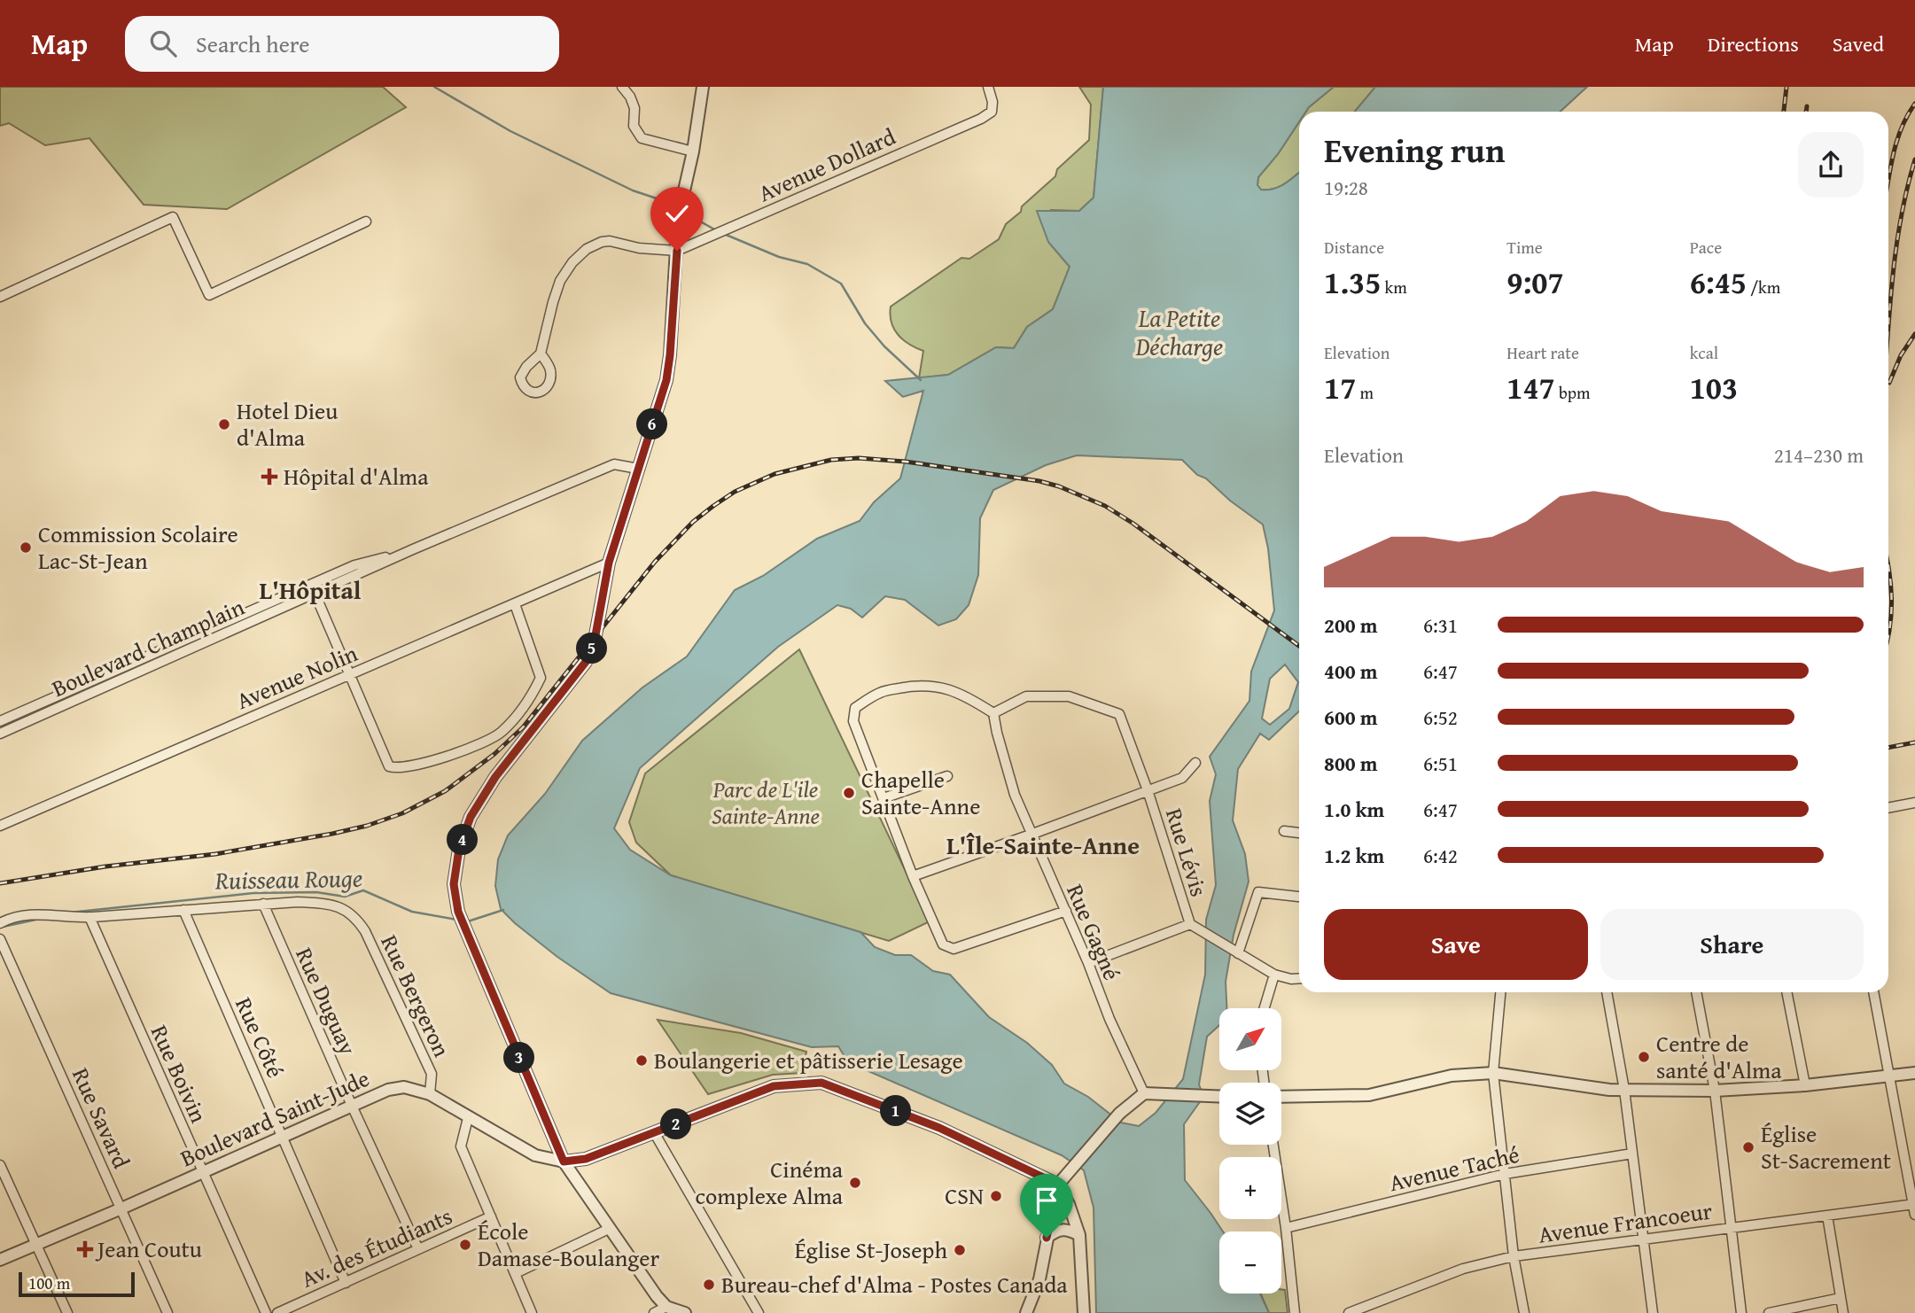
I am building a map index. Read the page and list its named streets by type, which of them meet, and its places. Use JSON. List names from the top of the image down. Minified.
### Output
{"streets":{"street":["Avenue Dollard","Boulevard Champlain","Avenue Nolin","Rue Lévis","Rue Gagné","Rue Bergeron","Rue Duguay","Rue Côté","Rue Boivin","Rue Savard","Boulevard Saint-Jude","Avenue Taché","Avenue Francoeur","Av. des Étudiants"]},"crossings":[["Rue Lévis","Rue Gagné"],["Rue Bergeron","Rue Duguay"],["Rue Bergeron","Boulevard Saint-Jude"],["Rue Duguay","Boulevard Saint-Jude"],["Rue Duguay","Av. des Étudiants"],["Rue Côté","Boulevard Saint-Jude"],["Rue Côté","Av. des Étudiants"],["Rue Boivin","Boulevard Saint-Jude"],["Rue Savard","Boulevard Saint-Jude"]],"districts":["L'Hôpital","L'Île-Sainte-Anne"],"water":["La Petite Décharge","Ruisseau Rouge"],"parks":["Parc de L'ile Sainte-Anne"],"places":{"other":["Hotel Dieu d'Alma","Commission Scolaire Lac-St-Jean","Chapelle Sainte-Anne","Centre de santé d'Alma","Boulangerie et pâtisserie Lesage","Église St-Sacrement","Cinéma complexe Alma","CSN","École Damase-Boulanger","Église St-Joseph","Bureau-chef d'Alma - Postes Canada"],"health":["Hôpital d'Alma","Jean Coutu"]},"scale_bar":"100 m","north":"top right","page":{"header":"Map","search":"Search here","nav":["Map","Directions","Saved"],"heading":["Evening run","19:28"],"stats":[["Distance","1.35 km"],["Time","9:07"],["Pace","6:45 /km"],["Elevation","17 m"],["Heart rate","147 bpm"],["kcal","103"]],"pins":["6","5","4","3","1","2"],"chart":["Elevation","214–230 m"],"list":[{"name":"200 m","note":"6:31"},{"name":"400 m","note":"6:47"},{"name":"600 m","note":"6:52"},{"name":"800 m","note":"6:51"},{"name":"1.0 km","note":"6:47"},{"name":"1.2 km","note":"6:42"}],"buttons":["Save","Share"],"map_buttons":["+","−"],"scale":"100 m"}}
